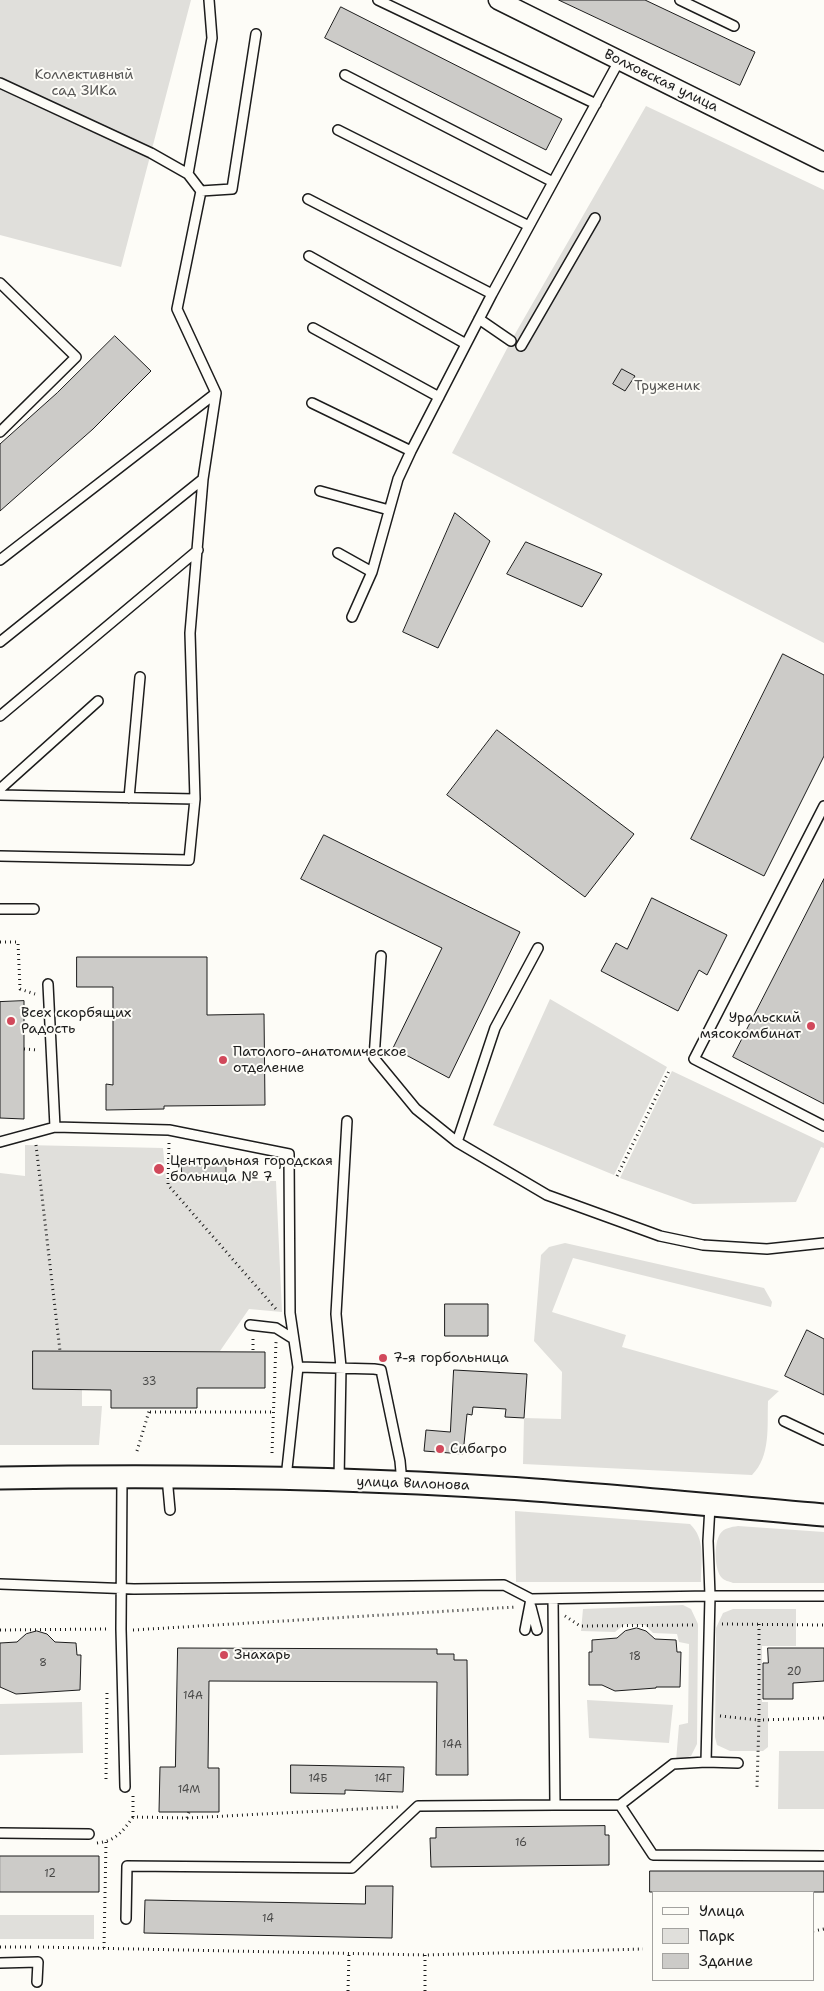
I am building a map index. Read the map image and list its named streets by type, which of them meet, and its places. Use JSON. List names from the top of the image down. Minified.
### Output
{"streets":{"street":["Волховская улица","улица Вилонова"]},"parks":["Коллективный сад ЗИКа","Труженик"],"places":["Всех скорбящих Радость","Уральский мясокомбинат","Патолого-анатомическое отделение","Центральная городская больница № 7","7-я горбольница","Сибагро","Знахарь"],"house_numbers":["33","18","8","20","14А","14А","14Б","14Г","14М","16","12","14"],"legend":["Улица","Парк","Здание"]}
